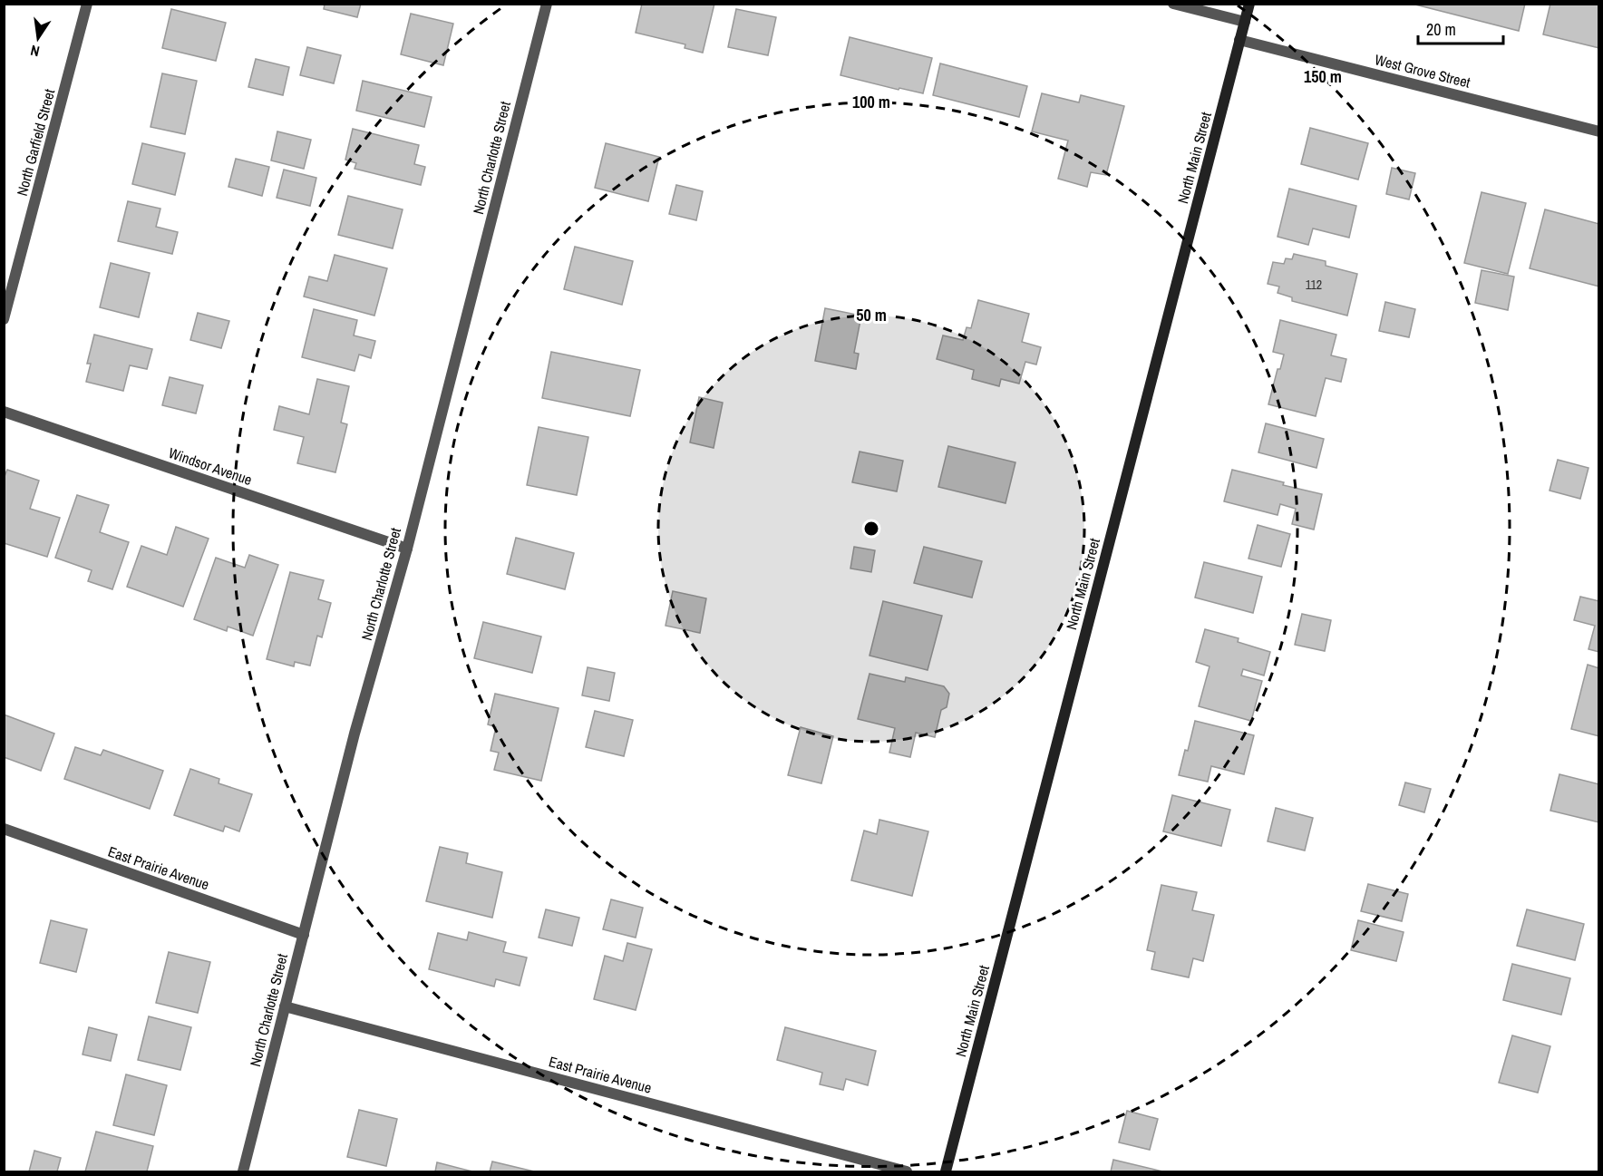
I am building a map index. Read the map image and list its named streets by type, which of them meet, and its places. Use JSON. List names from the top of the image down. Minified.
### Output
{"streets":{"street":["West Grove Street","North Garfield Street","North Charlotte Street","North Main Street","Windsor Avenue","East Prairie Avenue"]},"crossings":[["West Grove Street","North Main Street"],["North Charlotte Street","Windsor Avenue"],["North Charlotte Street","East Prairie Avenue"]],"house_numbers":["112"],"scale_bar":"20 m","north":"bottom","rings":["150 m","100 m","50 m"]}
